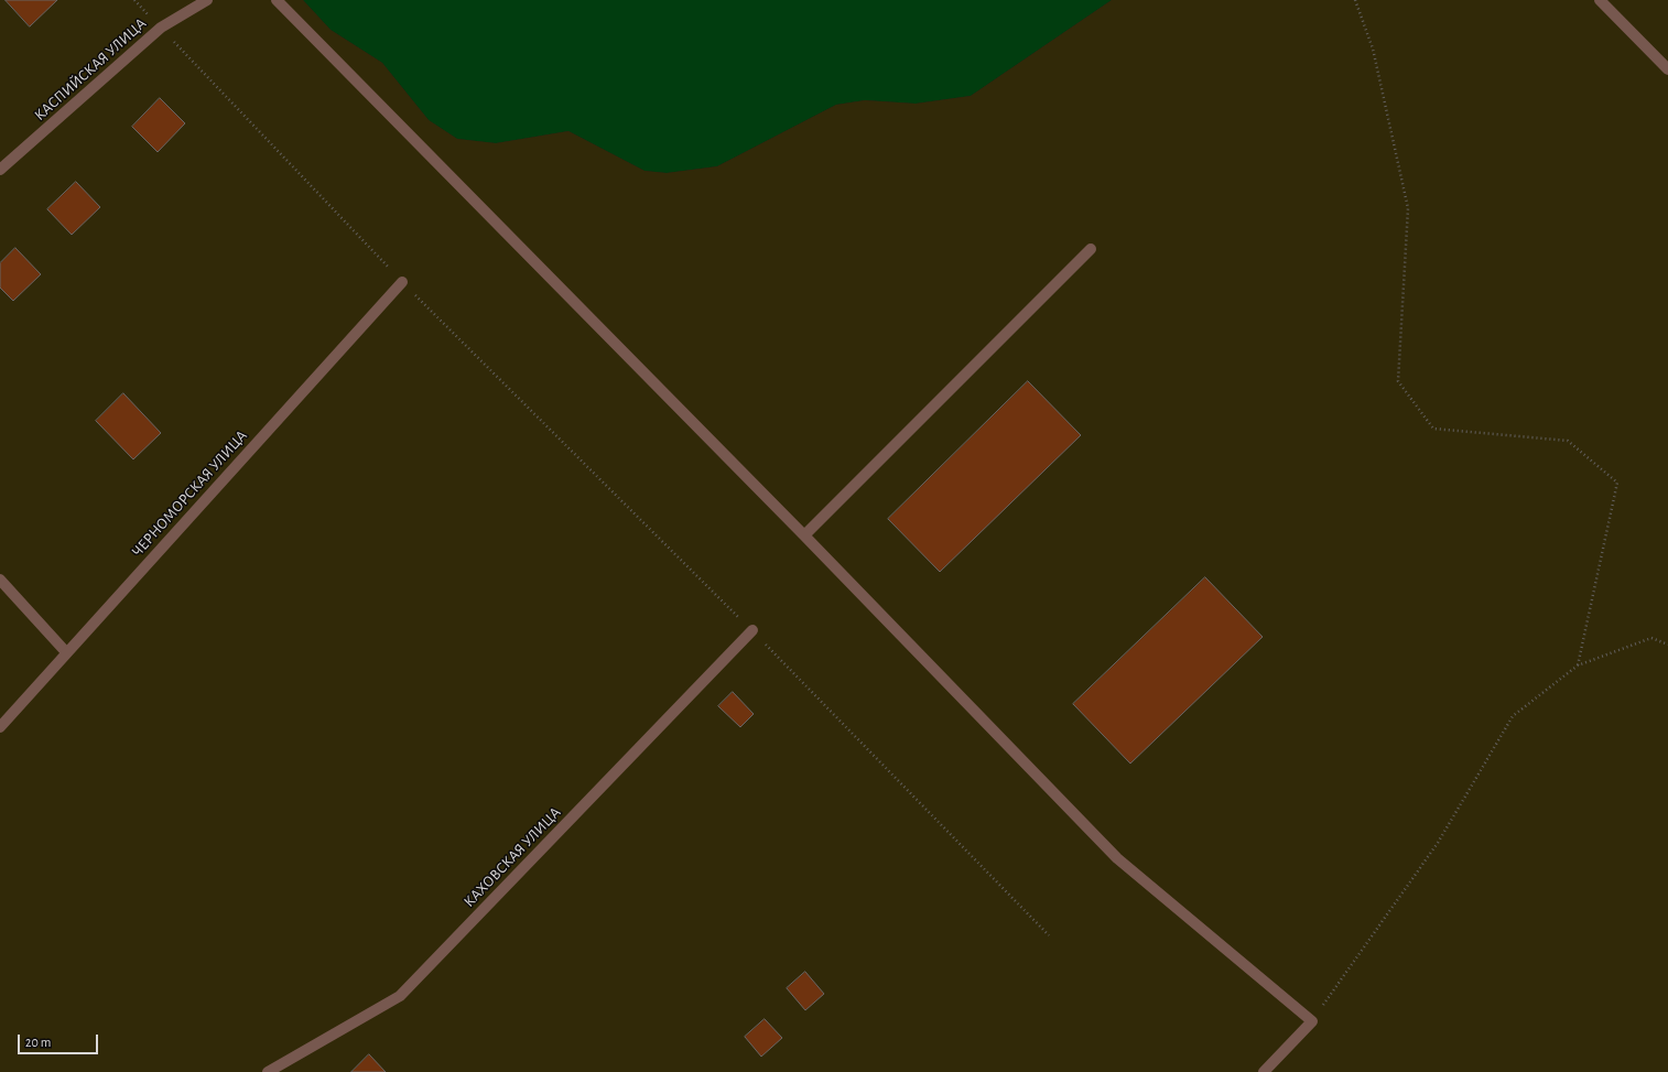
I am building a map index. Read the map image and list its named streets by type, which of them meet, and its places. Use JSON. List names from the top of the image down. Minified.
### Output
{"streets":{"street":["КАСПИЙСКАЯ УЛИЦА","ЧЕРНОМОРСКАЯ УЛИЦА","КАХОВСКАЯ УЛИЦА"]},"scale_bar":"20 m"}
